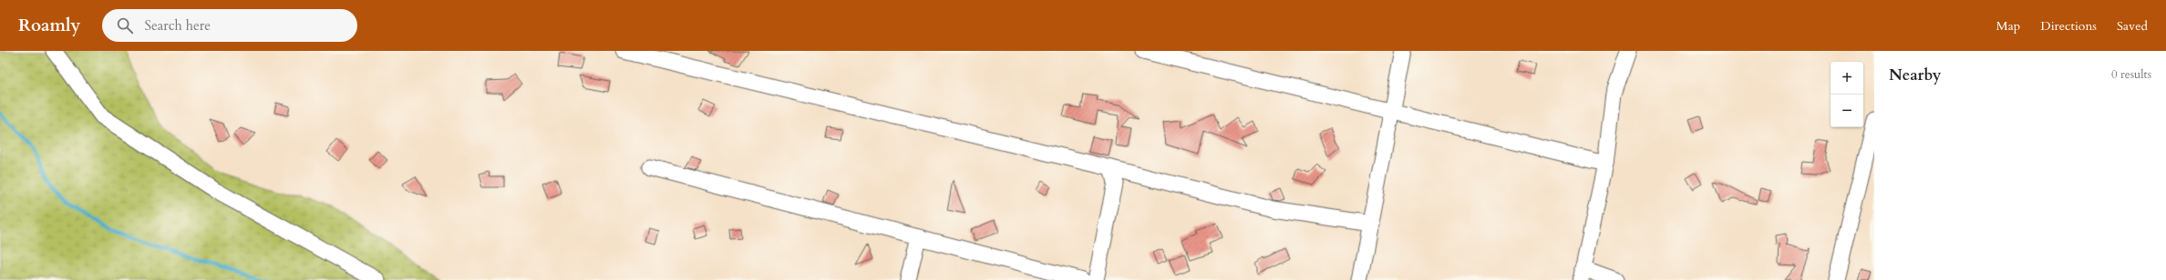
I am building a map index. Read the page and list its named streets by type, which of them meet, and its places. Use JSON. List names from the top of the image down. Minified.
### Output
{"page":{"header":"Roamly","search":"Search here","nav":["Map","Directions","Saved"],"heading":["Nearby","0 results"],"map_buttons":["+","−"]}}
